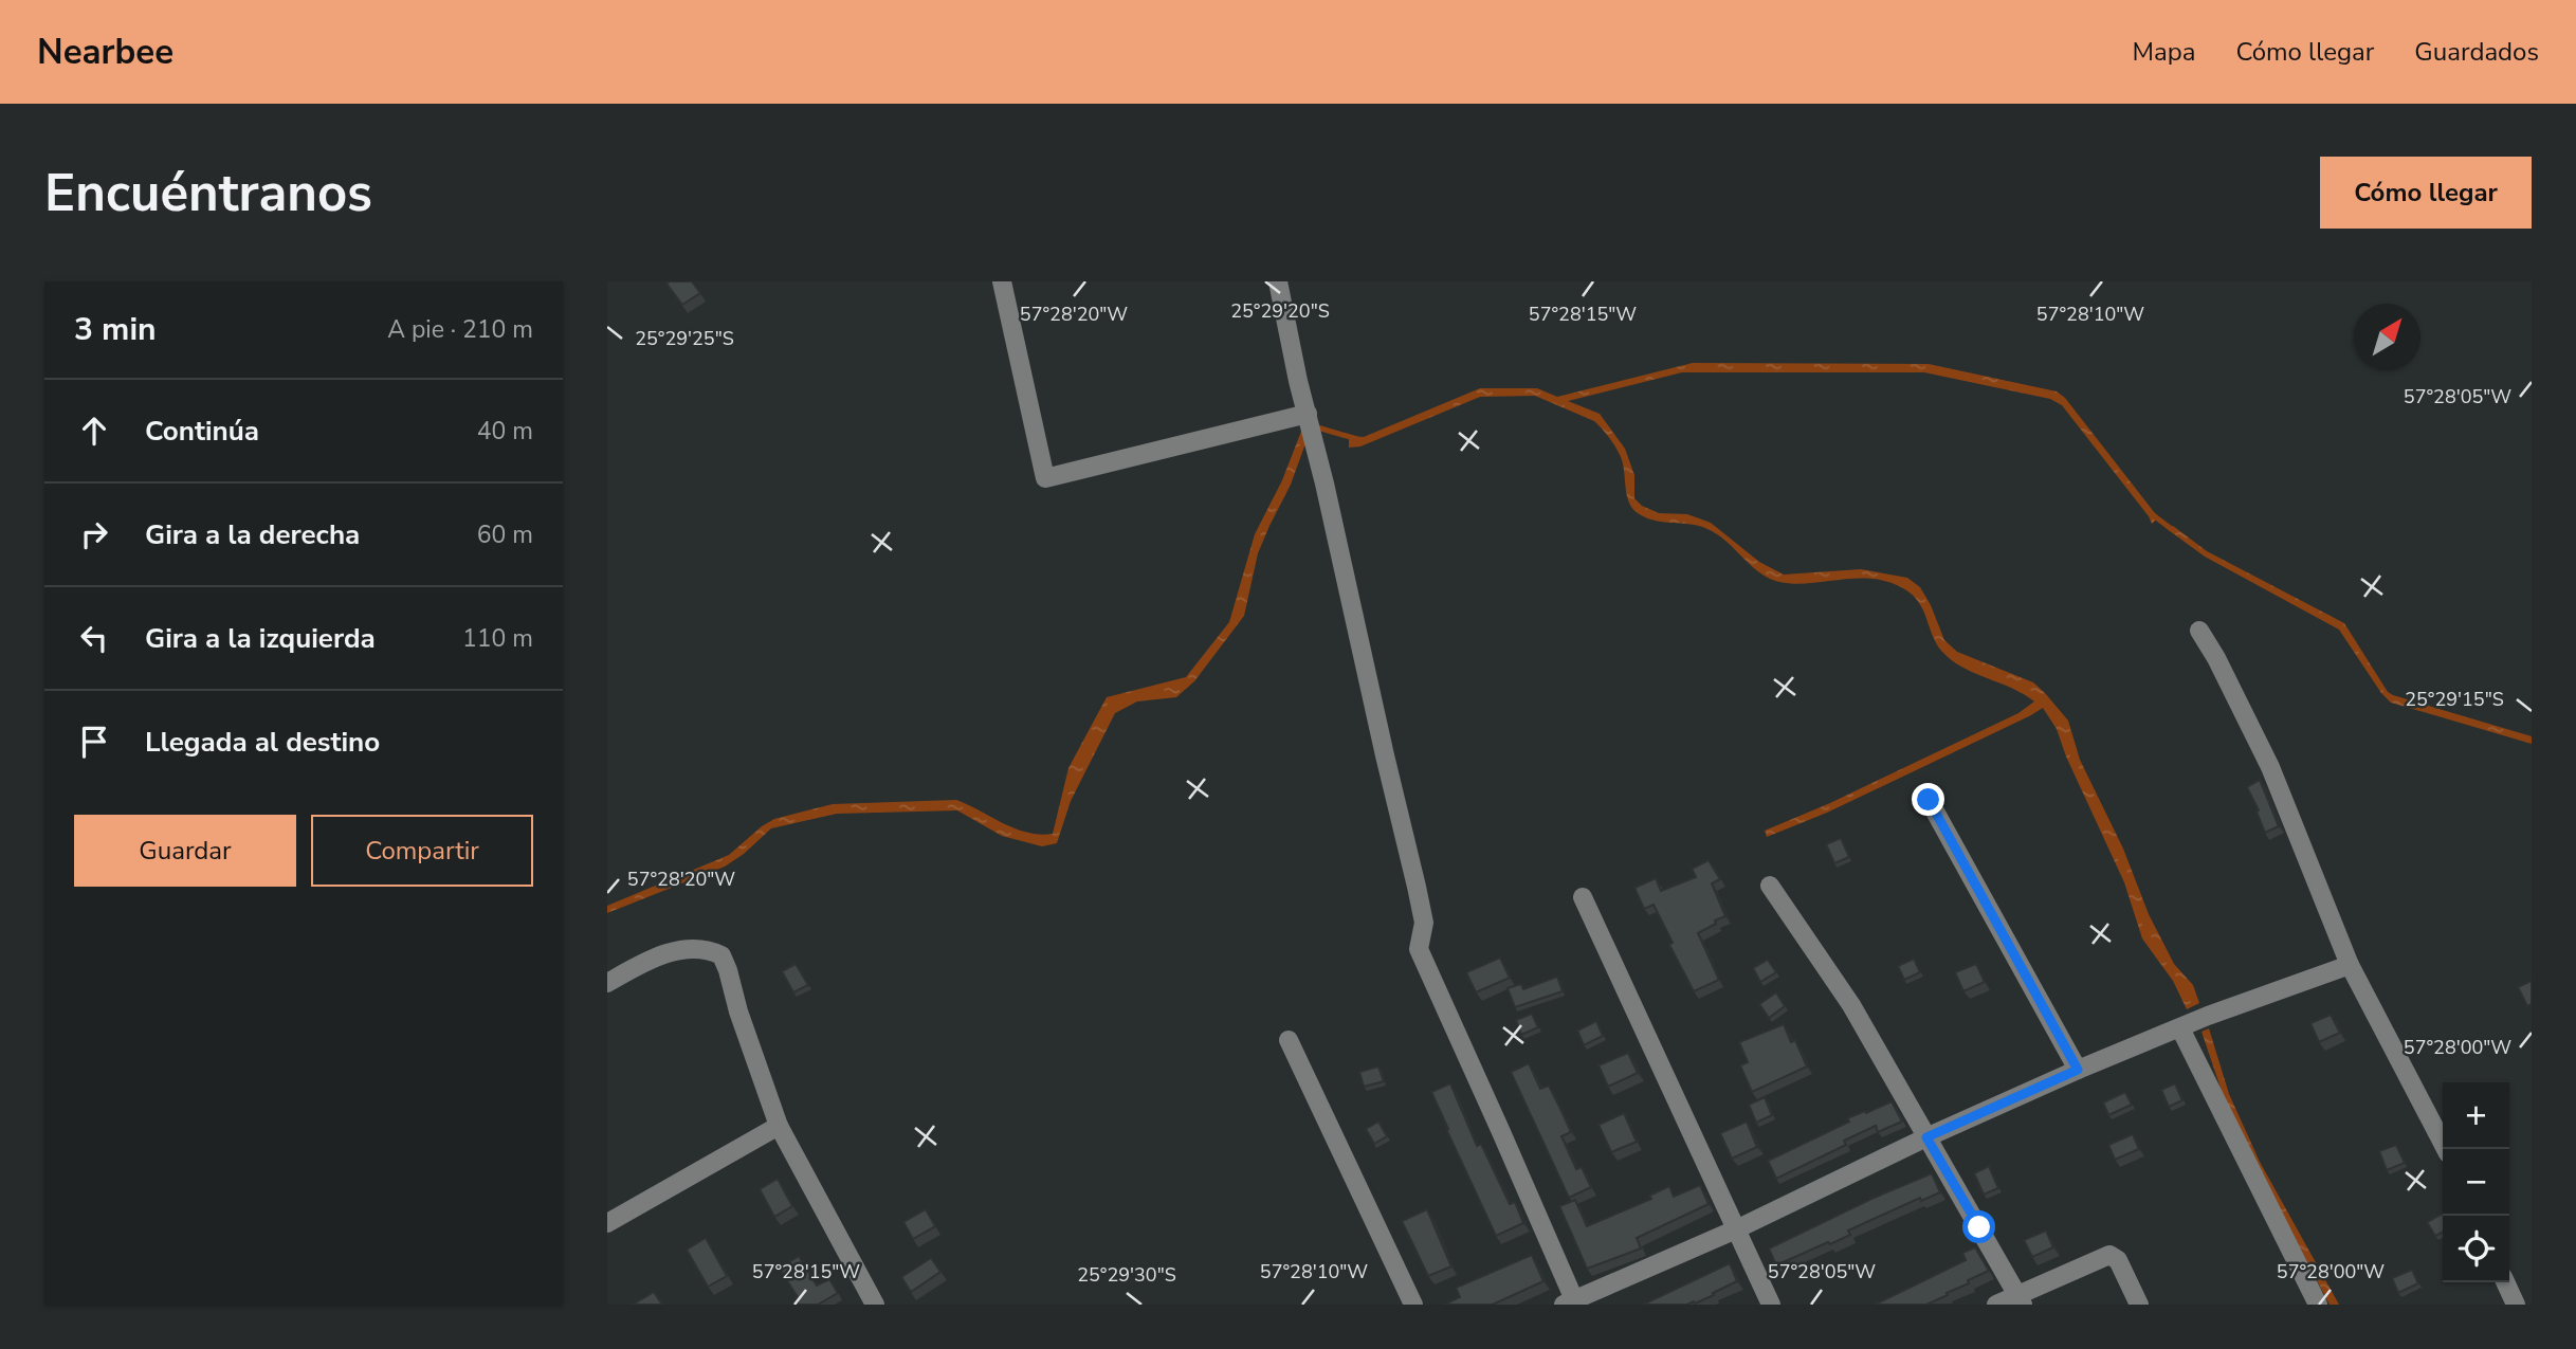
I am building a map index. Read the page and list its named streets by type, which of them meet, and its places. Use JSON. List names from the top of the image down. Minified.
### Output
{"north":"top right","page":{"header":"Nearbee","nav":["Mapa","Cómo llegar","Guardados"],"buttons":["Cómo llegar",["Guardar","Compartir"]],"title":"Encuéntranos","heading":["3 min","A pie · 210 m"],"list":[["Continúa","40 m"],["Gira a la derecha","60 m"],["Gira a la izquierda","110 m"],"Llegada al destino"],"map_buttons":["+","−"]},"coordinates":["25°29'20\"S","57°28'20\"W","57°28'15\"W","57°28'10\"W","25°29'25\"S","57°28'05\"W","25°29'15\"S","57°28'00\"W","25°29'30\"S"]}
